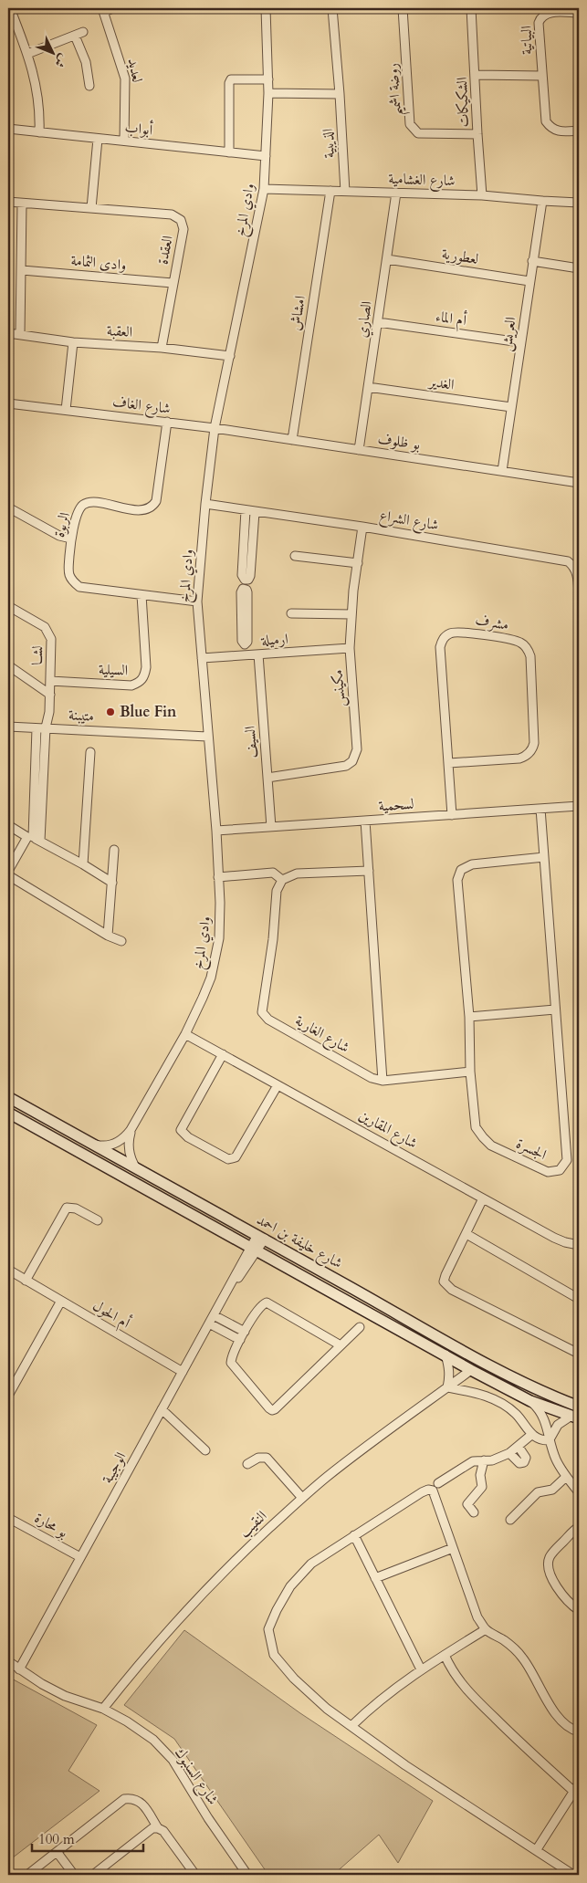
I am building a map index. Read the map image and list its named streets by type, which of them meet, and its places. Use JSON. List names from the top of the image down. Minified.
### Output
{"streets":{"street":["البياتية","لعديد","روضة اشميم","الشكيكات","أبواب","الذيبية","شارع الغشامية","وادي المرخ","العقدة","لعطورية","وادى الثمامة","امشاش","أم الماء","الصاري","العقبة","العريش","الغدير","شارع الغاف","بو ظلوف","شارع الشراع","الربوة","مشرف","ارميلة","لشــا","السيلية","مكينس","متيبنة","السيف","لسحمية","شارع الغارية","شارع المقارين","الجسرة","شارع خليفة بن احمد","أم الحول","الوجيبة","النقيب","بو محارة","شارع السنبوك"]},"crossings":[["البياتية","الشكيكات"],["لعديد","أبواب"],["روضة اشميم","الشكيكات"],["الشكيكات","شارع الغشامية"],["أبواب","وادي المرخ"],["الذيبية","شارع الغشامية"],["شارع الغشامية","وادي المرخ"],["شارع الغشامية","امشاش"],["شارع الغشامية","الصاري"],["شارع الغشامية","العريش"],["وادي المرخ","العقبة"],["وادي المرخ","شارع الغاف"],["وادي المرخ","بو ظلوف"],["وادي المرخ","شارع الشراع"],["وادي المرخ","الربوة"],["وادي المرخ","ارميلة"],["وادي المرخ","متيبنة"],["وادي المرخ","لسحمية"],["وادي المرخ","شارع المقارين"],["وادي المرخ","شارع خليفة بن احمد"],["العقدة","وادى الثمامة"],["العقدة","العقبة"],["لعطورية","الصاري"],["لعطورية","العريش"],["امشاش","بو ظلوف"],["أم الماء","الصاري"],["أم الماء","العريش"],["الصاري","الغدير"],["الصاري","بو ظلوف"],["العريش","الغدير"],["العريش","بو ظلوف"],["شارع الغاف","بو ظلوف"],["شارع الغاف","الربوة"],["شارع الشراع","مكينس"],["الربوة","السيلية"],["مشرف","لسحمية"],["ارميلة","مكينس"],["ارميلة","السيف"],["لشــا","السيلية"],["لشــا","متيبنة"],["مكينس","السيف"],["السيف","لسحمية"],["لسحمية","الجسرة"],["شارع خليفة بن احمد","الوجيبة"],["شارع خليفة بن احمد","النقيب"],["أم الحول","الوجيبة"],["الوجيبة","بو محارة"],["الوجيبة","شارع السنبوك"],["النقيب","شارع السنبوك"]],"places":["Blue Fin"],"scale_bar":"100 m","north":"bottom right"}
